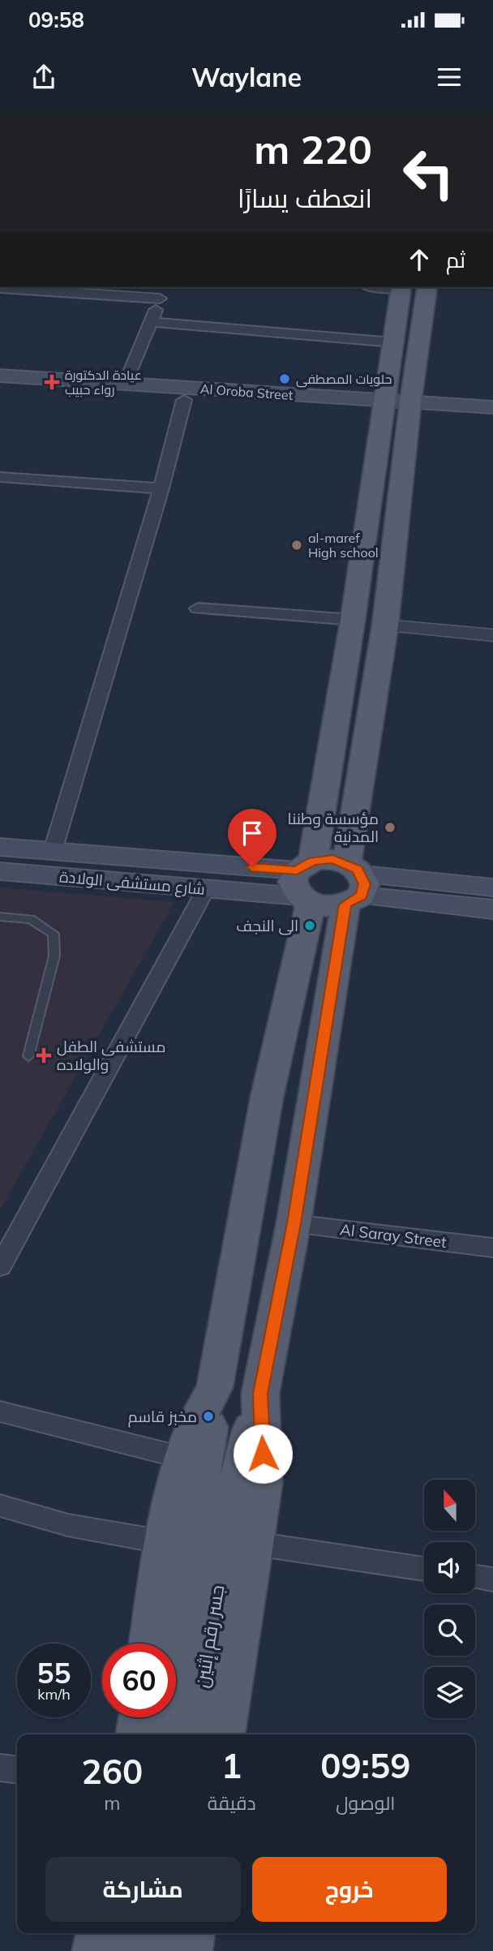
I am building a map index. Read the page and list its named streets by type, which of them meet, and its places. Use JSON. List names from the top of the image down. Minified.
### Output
{"streets":{"main road":["Al Oroba Street","شارع مستشفى الولادة","جسر رقم إثنين"],"street":["Al Saray Street"]},"places":{"other":["حلويات المصطفى","al-maref High school","مؤسسة وطننا المدنية","الى النجف","مخبز قاسم"],"health":["عيادة الدكتورة رواء حبيب","مستشفى الطفل والولاده"]},"north":"top","page":{"status":"09:58","header":"Waylane","turn":["220 m","انعطف يسارًا"],"then":"ثم","speed":"55 km/h","limit":"60","eta":["09:59","الوصول","1","دقيقة","260","m"],"buttons":["خروج","مشاركة"]}}
